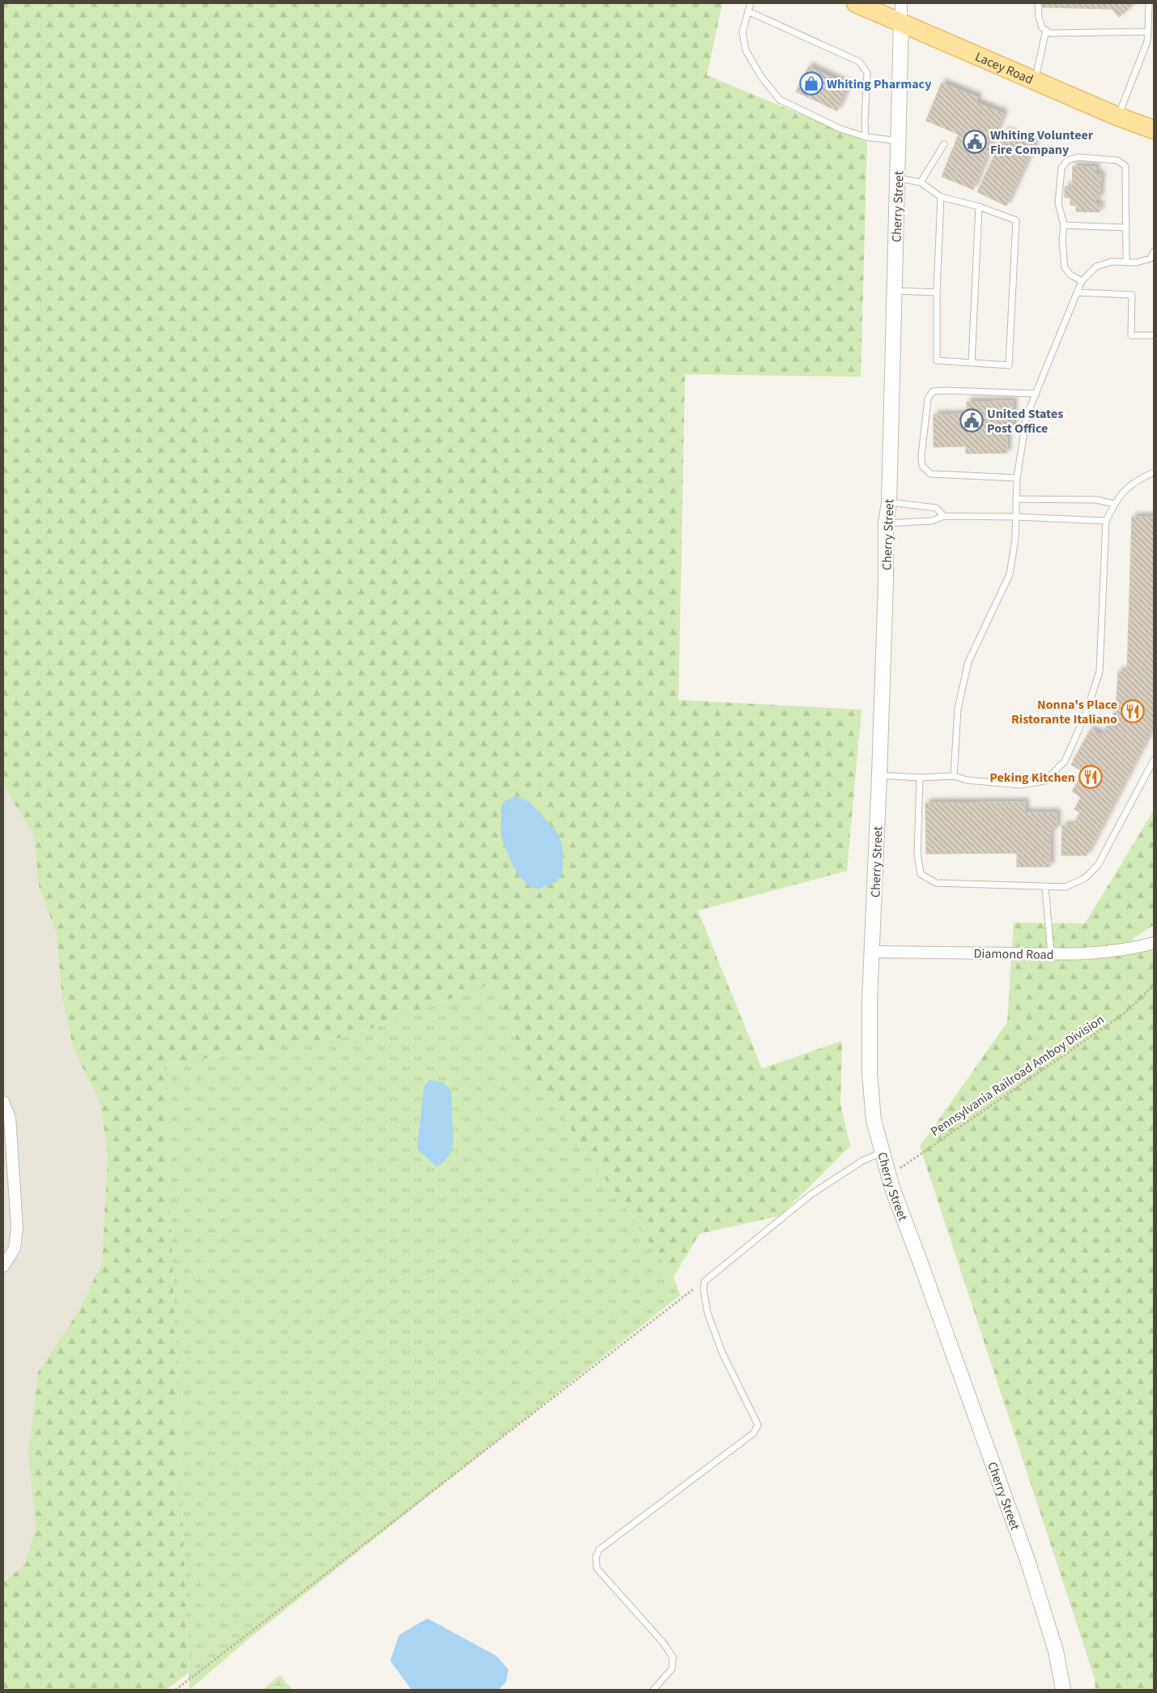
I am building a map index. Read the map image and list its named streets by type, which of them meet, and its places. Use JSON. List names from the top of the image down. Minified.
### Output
{"streets":{"main road":["Lacey Road"],"street":["Cherry Street","Diamond Road"],"path":["Pennsylvania Railroad Amboy Division"]},"crossings":[["Lacey Road","Cherry Street"],["Cherry Street","Diamond Road"],["Cherry Street","Pennsylvania Railroad Amboy Division"]],"places":{"shop":["Whiting Pharmacy"],"public building":["Whiting Volunteer Fire Company","United States Post Office"],"restaurant":["Nonna's Place Ristorante Italiano","Peking Kitchen"]}}
